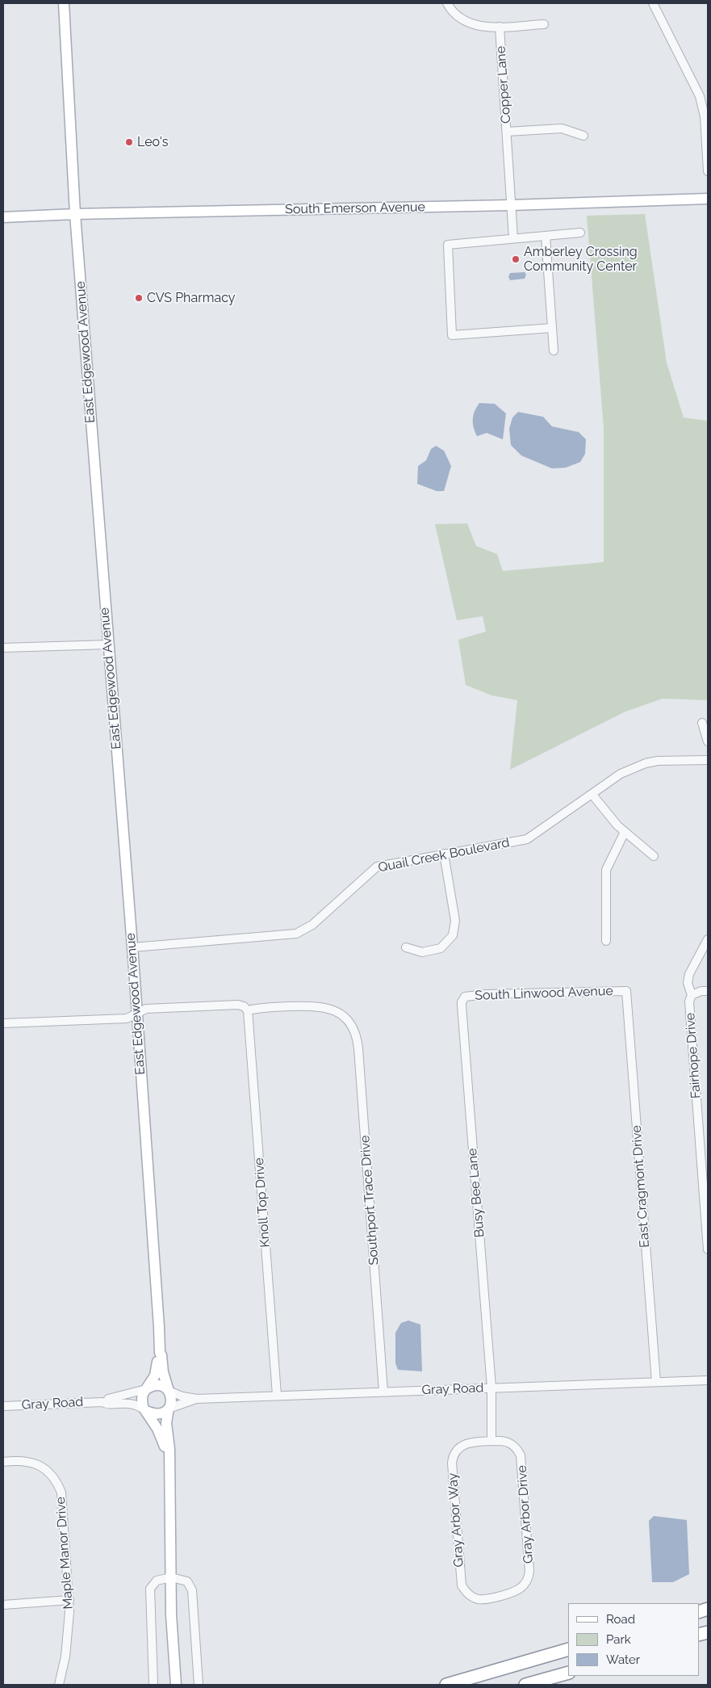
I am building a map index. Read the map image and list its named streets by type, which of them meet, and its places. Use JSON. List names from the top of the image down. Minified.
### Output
{"streets":{"main road":["South Emerson Avenue","East Edgewood Avenue"],"street":["Copper Lane","Quail Creek Boulevard","South Linwood Avenue","Fairhope Drive","East Cragmont Drive","Busy Bee Lane","Southport Trace Drive","Knoll Top Drive","Gray Road","Gray Arbor Drive","Gray Arbor Way","Maple Manor Drive"]},"crossings":[["Copper Lane","South Emerson Avenue"],["South Emerson Avenue","East Edgewood Avenue"],["East Edgewood Avenue","Quail Creek Boulevard"],["East Edgewood Avenue","Gray Road"],["South Linwood Avenue","East Cragmont Drive"],["South Linwood Avenue","Busy Bee Lane"],["East Cragmont Drive","Gray Road"],["Busy Bee Lane","Gray Road"],["Southport Trace Drive","Knoll Top Drive"],["Southport Trace Drive","Gray Road"],["Knoll Top Drive","Gray Road"],["Gray Arbor Drive","Gray Arbor Way"]],"places":["Leo's","Amberley Crossing Community Center","CVS Pharmacy"],"legend":["Road","Park","Water"]}
